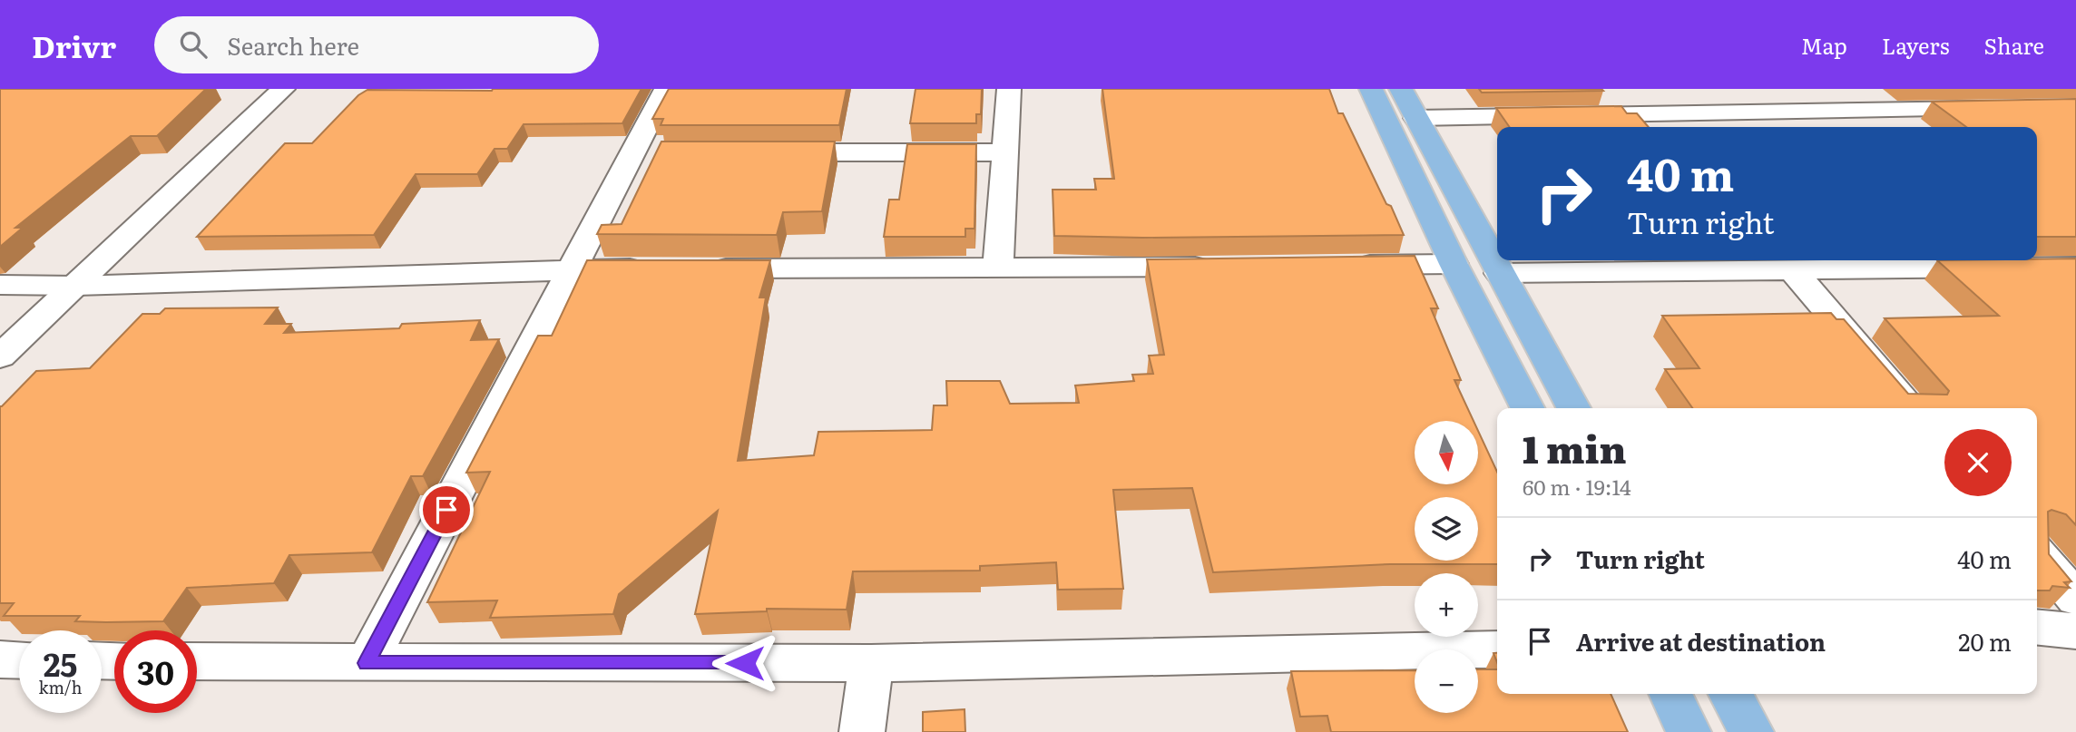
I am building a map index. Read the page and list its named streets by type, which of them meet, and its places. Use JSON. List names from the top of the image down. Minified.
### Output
{"north":"bottom","page":{"header":"Drivr","search":"Search here","nav":["Map","Layers","Share"],"turn":["40 m","Turn right"],"heading":["1 min","60 m · 19:14"],"map_buttons":["+","−"],"list":[{"name":"Turn right","value":"40 m"},{"name":"Arrive at destination","value":"20 m"}],"speed":"25 km/h","limit":"30"}}
